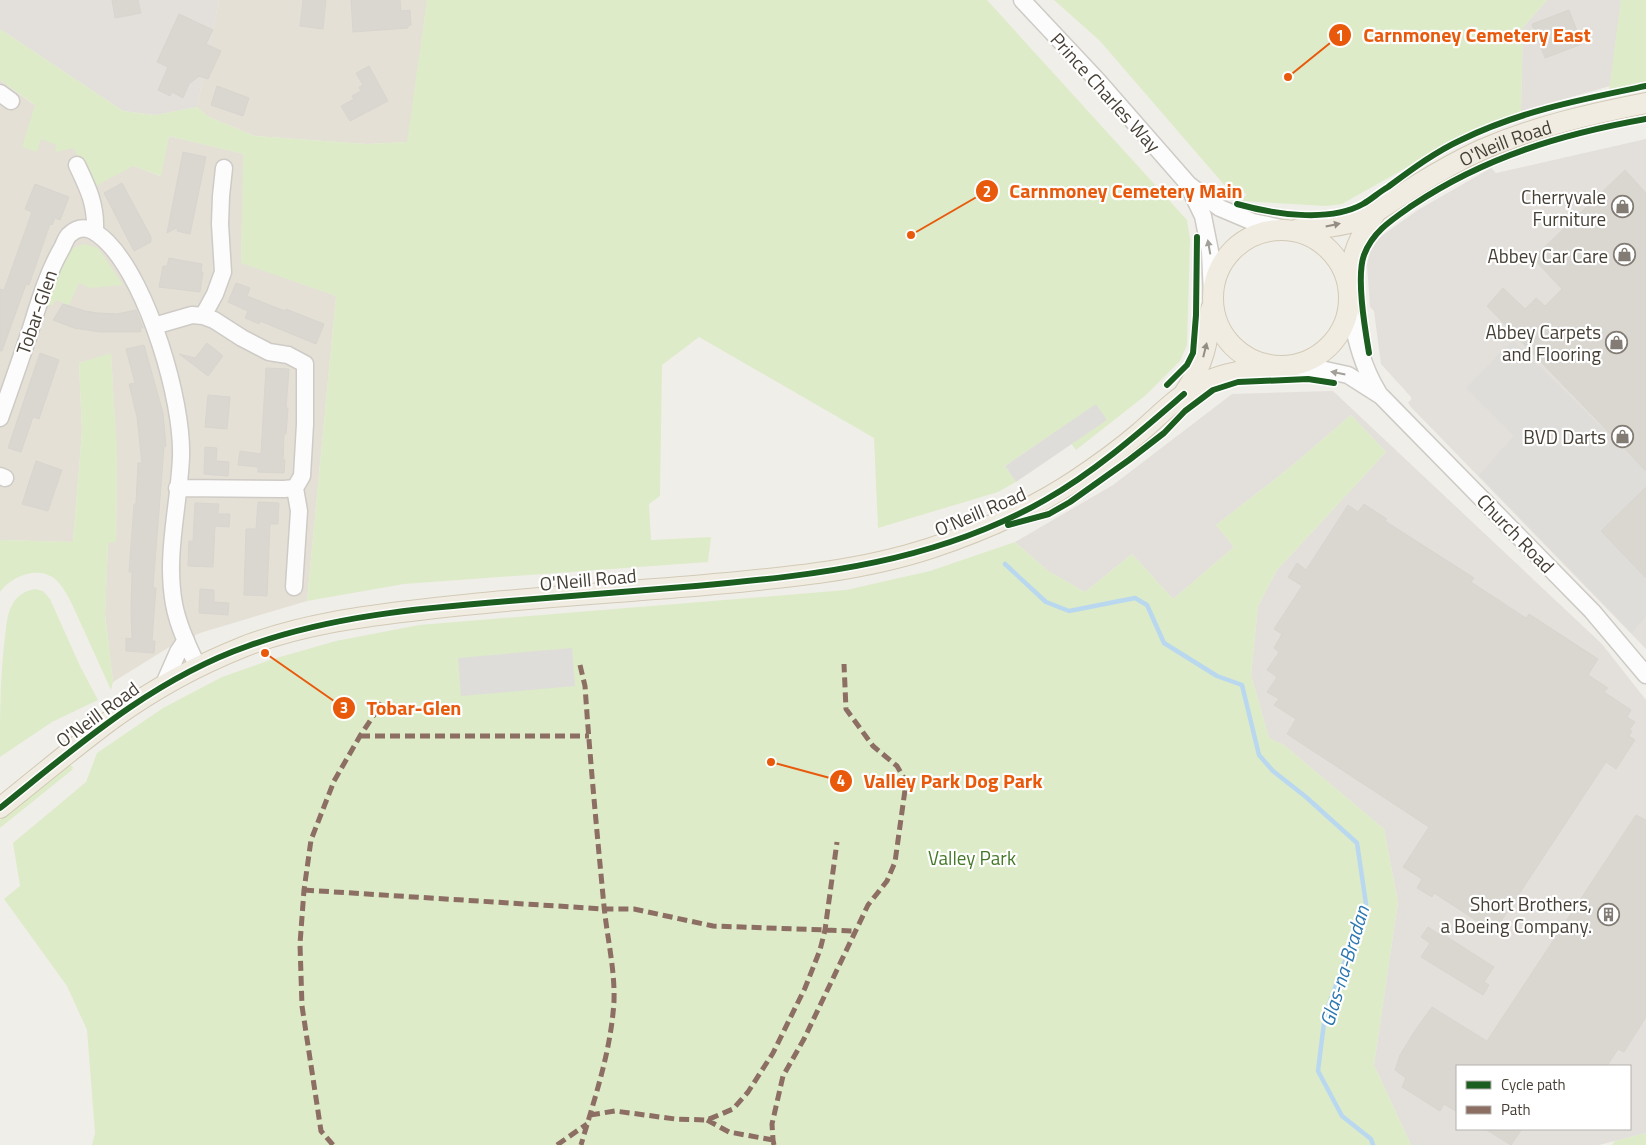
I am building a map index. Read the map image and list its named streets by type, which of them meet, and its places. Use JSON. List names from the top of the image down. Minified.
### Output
{"streets":{"main road":["O'Neill Road"],"street":["Prince Charles Way","Tobar-Glen","Church Road"]},"crossings":[["Prince Charles Way","O'Neill Road"],["Prince Charles Way","Church Road"],["O'Neill Road","Church Road"]],"water":["Glas-na-Bradan"],"parks":["Valley Park"],"places":{"other":["Carnmoney Cemetery East","Carnmoney Cemetery Main","Tobar-Glen","Valley Park Dog Park"],"shop":["Cherryvale Furniture","Abbey Car Care","Abbey Carpets and Flooring","BVD Darts"],"building":["Short Brothers, a Boeing Company."]},"legend":["Cycle path","Path"]}
